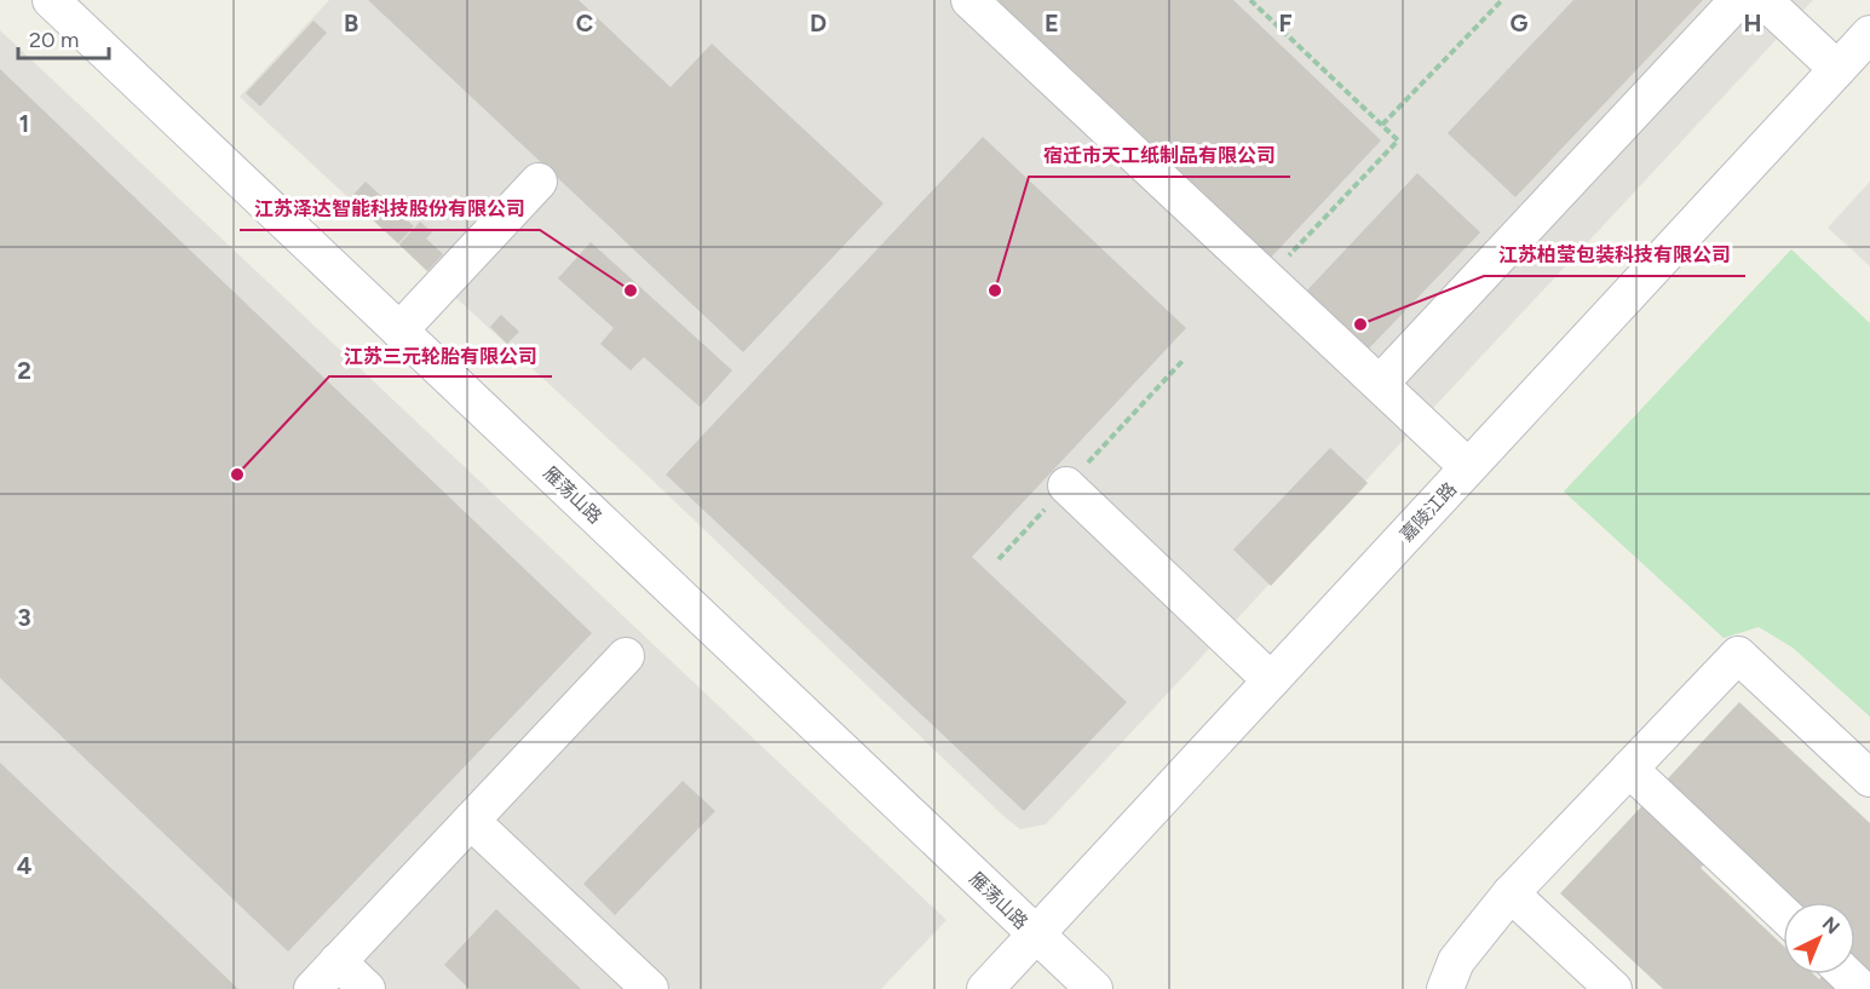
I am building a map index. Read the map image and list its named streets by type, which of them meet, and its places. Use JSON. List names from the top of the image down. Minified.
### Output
{"streets":{"street":["雁荡山路","嘉陵江路"]},"crossings":[["雁荡山路","嘉陵江路"]],"places":["江苏泽达智能科技股份有限公司","宿迁市天工纸制品有限公司","江苏柏莹包装科技有限公司","江苏三元轮胎有限公司"],"scale_bar":"20 m","north":"top right","grid":{"columns":["B","C","D","E","F","G","H"],"rows":["1","2","3","4"]}}
